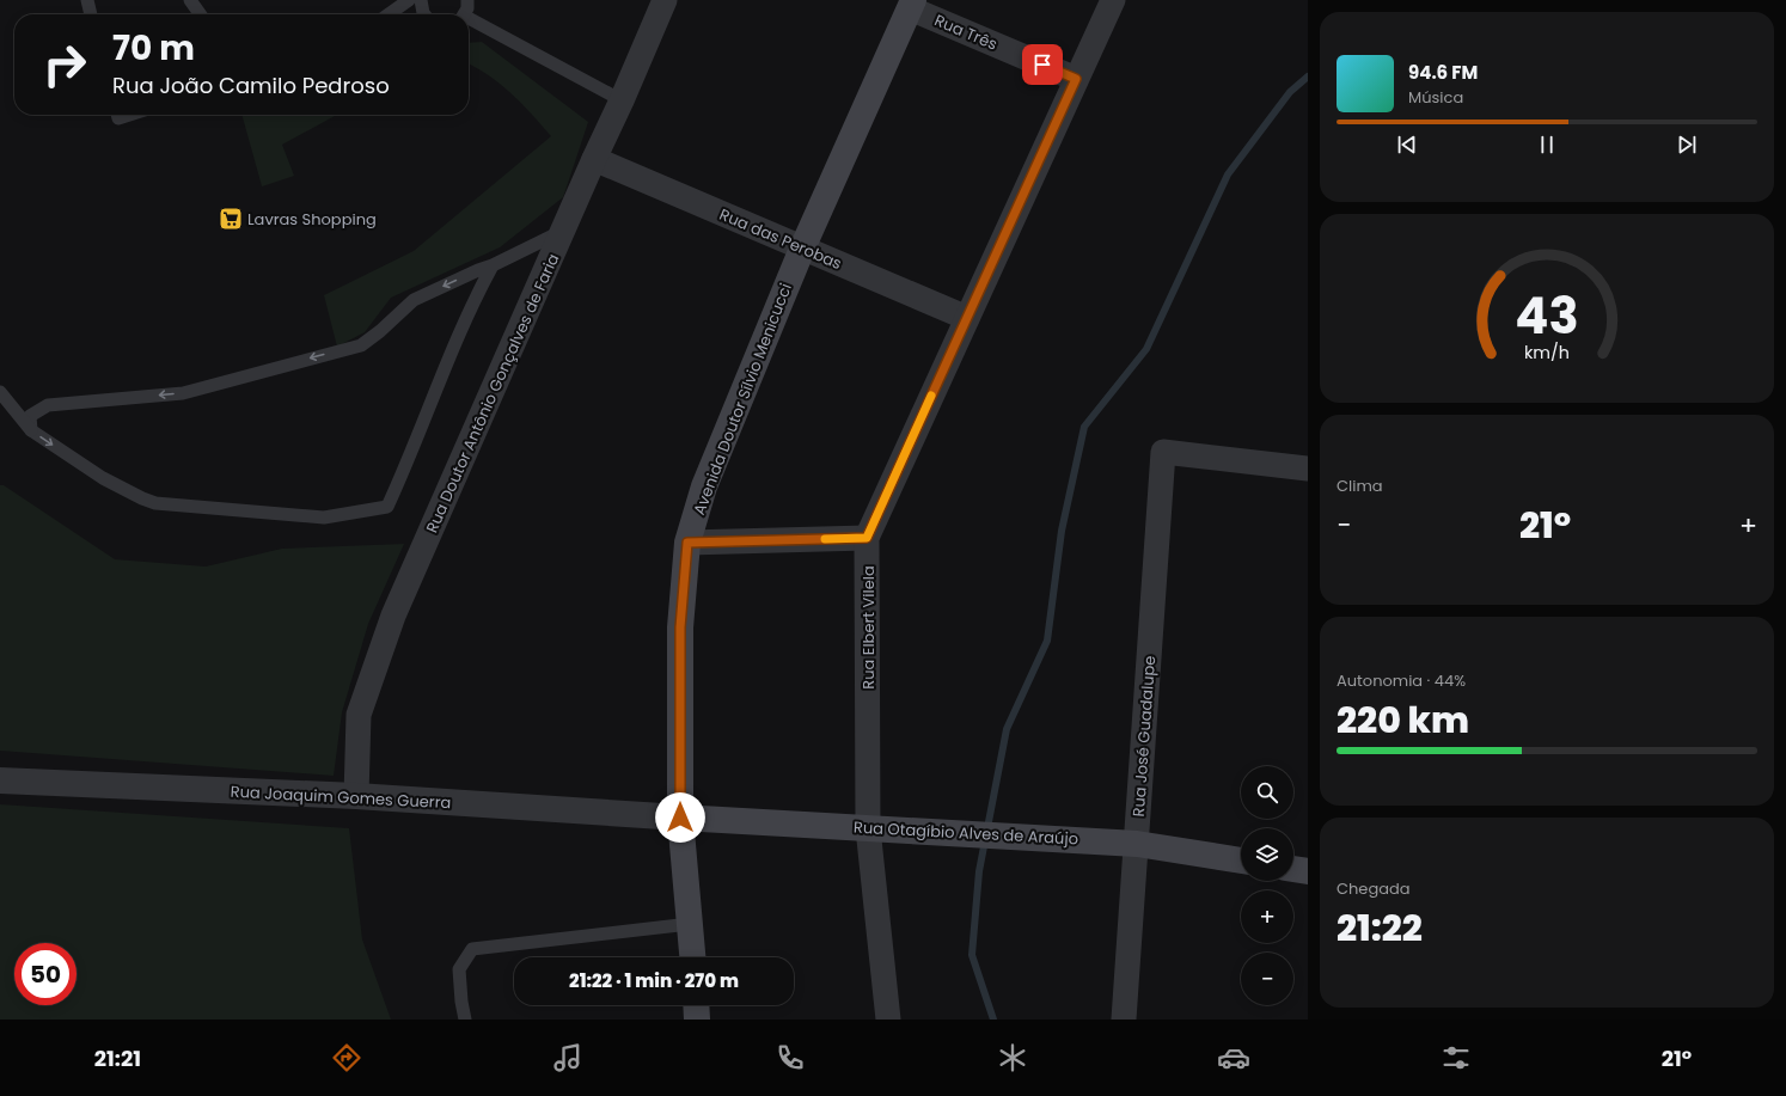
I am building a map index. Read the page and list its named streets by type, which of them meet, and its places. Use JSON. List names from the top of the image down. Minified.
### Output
{"streets":{"main road":["Avenida Doutor Sílvio Menicucci","Rua Otagíbio Alves de Araújo"],"street":["Rua Três","Rua das Perobas","Rua Doutor Antônio Gonçalves de Faria","Rua Elbert Vilela","Rua José Guadalupe","Rua Joaquim Gomes Guerra"]},"crossings":[["Rua Três","Avenida Doutor Sílvio Menicucci"],["Rua Três","Rua Elbert Vilela"],["Rua das Perobas","Rua Doutor Antônio Gonçalves de Faria"],["Rua das Perobas","Avenida Doutor Sílvio Menicucci"],["Rua das Perobas","Rua Elbert Vilela"],["Rua Doutor Antônio Gonçalves de Faria","Rua Joaquim Gomes Guerra"],["Avenida Doutor Sílvio Menicucci","Rua Joaquim Gomes Guerra"],["Avenida Doutor Sílvio Menicucci","Rua Otagíbio Alves de Araújo"],["Rua Elbert Vilela","Rua Otagíbio Alves de Araújo"],["Rua José Guadalupe","Rua Otagíbio Alves de Araújo"],["Rua Joaquim Gomes Guerra","Rua Otagíbio Alves de Araújo"]],"places":{"supermarket":["Lavras Shopping"]},"page":{"turn":["70 m","Rua João Camilo Pedroso"],"song":["94.6 FM","Música"],"tile":["Clima",["Autonomia · 44%","220 km"],["Chegada","21:22"]],"heat":["−","21°","+"],"map_buttons":["+","−"],"limit":"50","trip":"21:22 · 1 min · 270 m","tabs":["21:21","21°"],"gauge":["43","km/h"]}}
